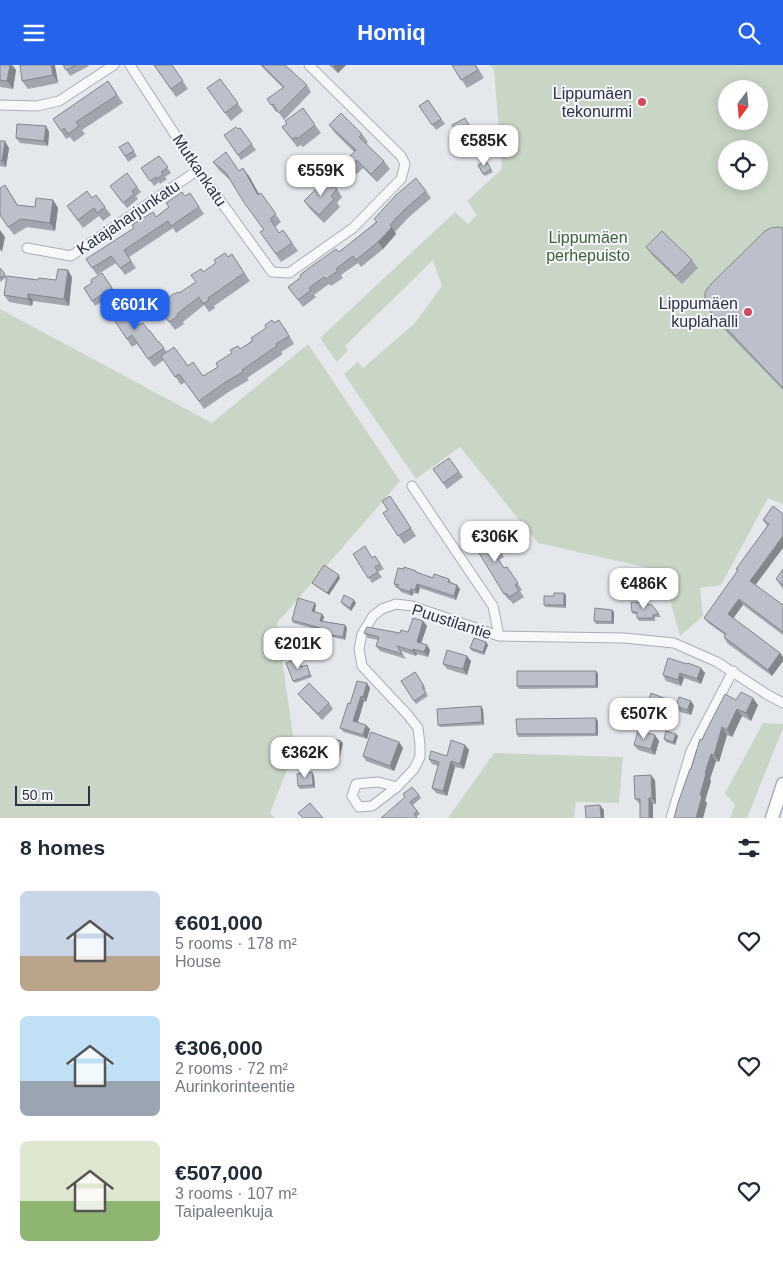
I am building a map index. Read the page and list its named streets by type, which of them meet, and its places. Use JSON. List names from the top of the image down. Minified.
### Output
{"streets":{"street":["Mutkankatu","Katajaharjunkatu","Puustilantie"]},"crossings":[["Mutkankatu","Katajaharjunkatu"]],"parks":["Lippumäen perhepuisto"],"places":["Lippumäen tekonurmi","Lippumäen kuplahalli"],"scale_bar":"50 m","north":"bottom","page":{"header":"Homiq","price":["€585K","€559K","€601K","€306K","€486K","€201K","€507K","€362K"],"scale":"50 m","heading":"8 homes","list":[{"name":"€601,000","note":"5 rooms · 178 m² · House"},{"name":"€306,000","note":"2 rooms · 72 m² · Aurinkorinteentie"},{"name":"€507,000","note":"3 rooms · 107 m² · Taipaleenkuja"}]}}
